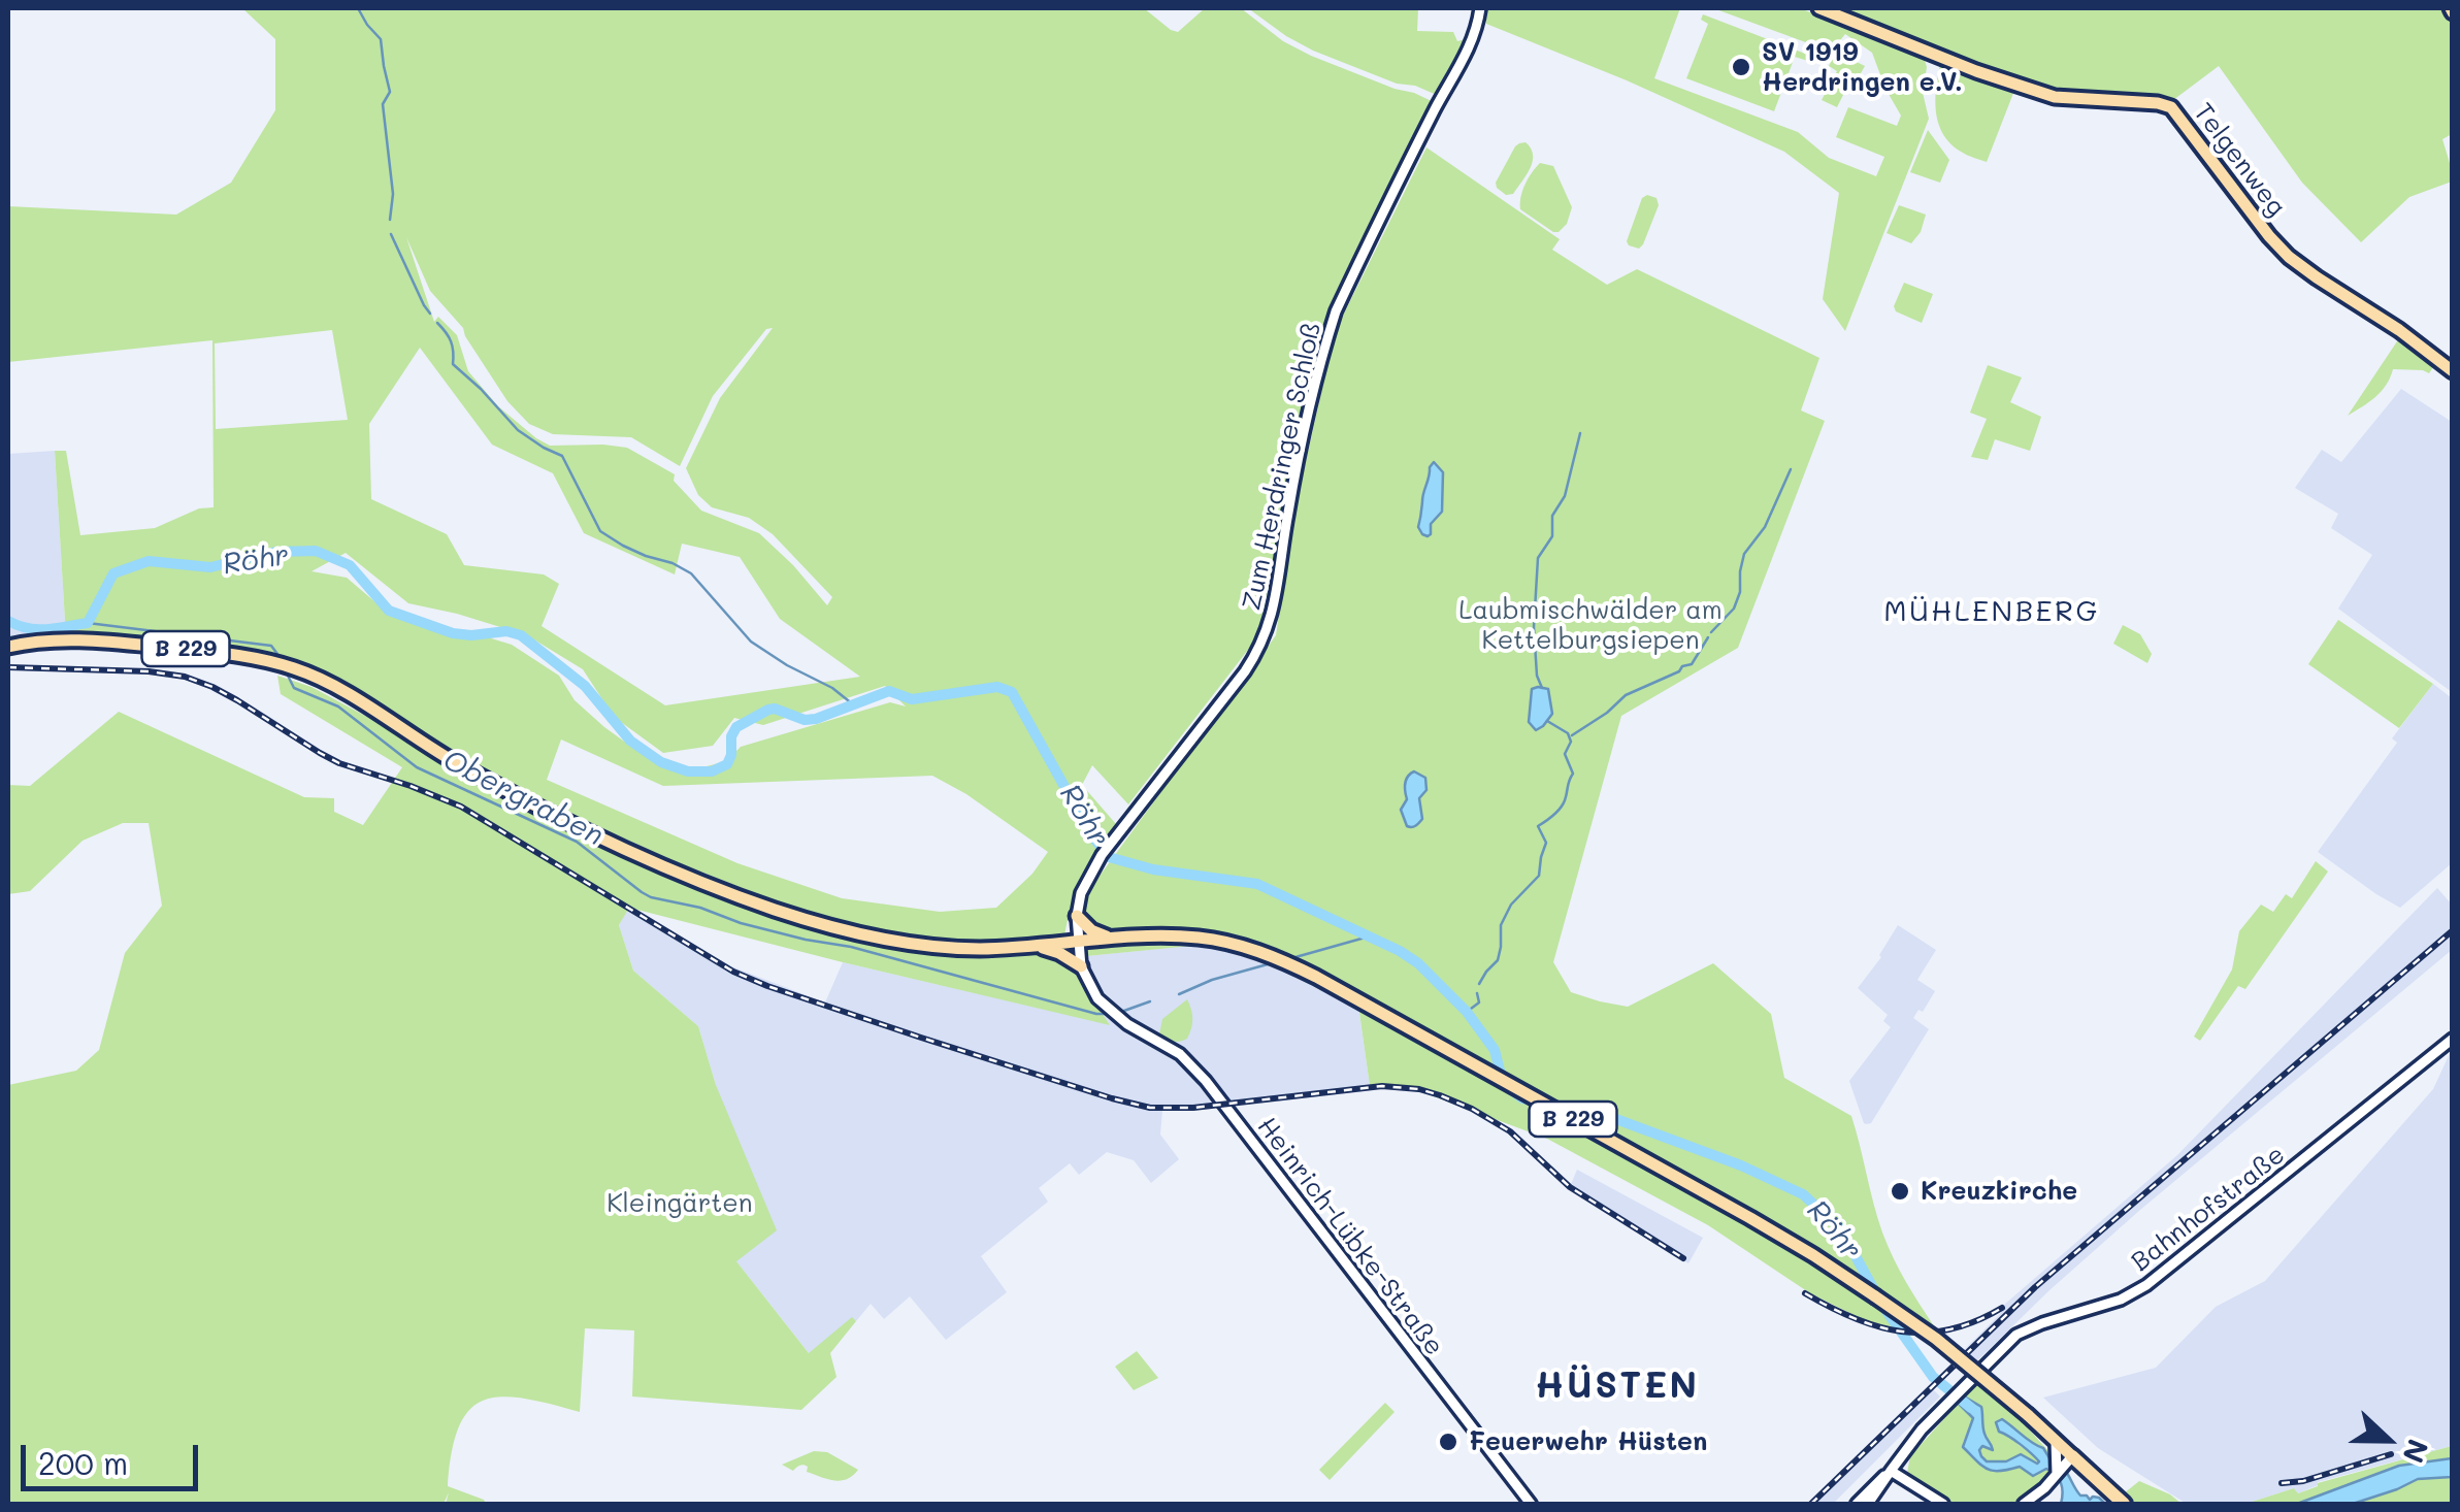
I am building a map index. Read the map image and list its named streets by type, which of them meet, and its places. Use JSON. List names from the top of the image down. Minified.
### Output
{"streets":{"main road":["Telgenweg","B 229"],"street":["Zum Herdringer Schloß","Bahnhofstraße","Heinrich-Lübke-Straße"]},"crossings":[["Zum Herdringer Schloß","B 229"],["Zum Herdringer Schloß","Heinrich-Lübke-Straße"]],"districts":["MÜHLENBERG","HÜSTEN"],"water":["Röhr","Obergraben"],"parks":["Laubmischwälder am Kettelburgsiepen","Kleingärten"],"places":["SV 1919 Herdringen e.V.","Kreuzkirche","Feuerwehr Hüsten"],"scale_bar":"200 m","north":"right"}
